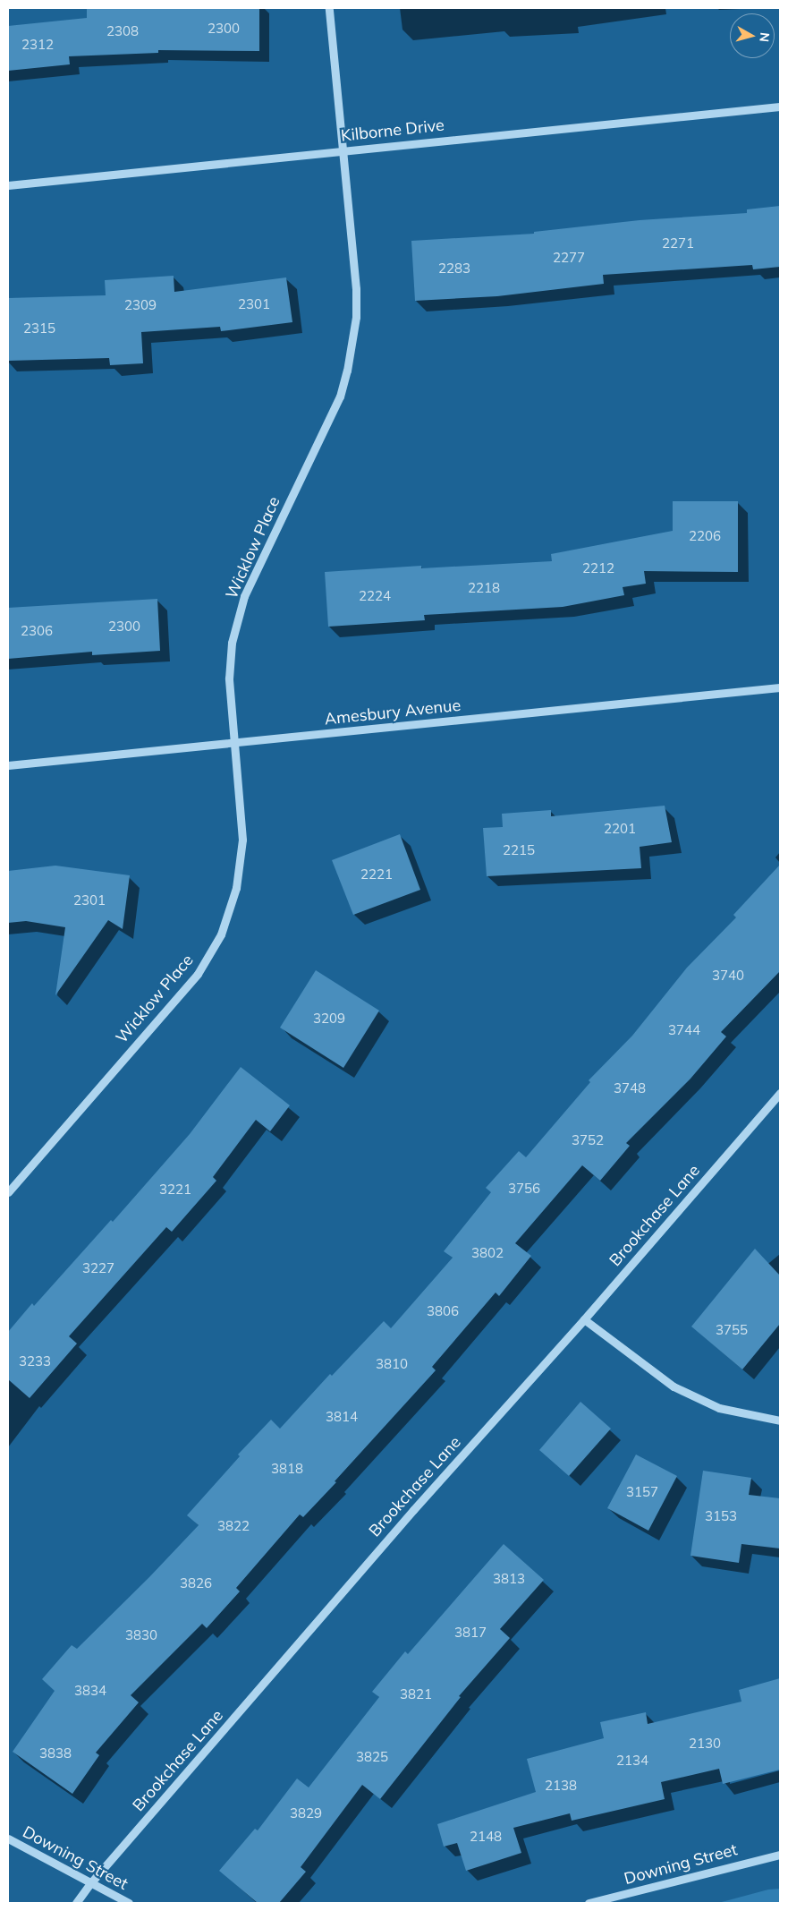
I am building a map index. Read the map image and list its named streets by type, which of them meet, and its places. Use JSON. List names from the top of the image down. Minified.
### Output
{"streets":{"street":["Kilborne Drive","Wicklow Place","Amesbury Avenue","Brookchase Lane","Downing Street"]},"crossings":[["Kilborne Drive","Wicklow Place"],["Wicklow Place","Amesbury Avenue"],["Brookchase Lane","Downing Street"]],"house_numbers":["2300","2308","2312","2271","2277","2283","2301","2309","2315","2206","2212","2218","2224","2300","2306","2201","2215","2221","2301","3740","3209","3744","3748","3752","3756","3221","3802","3227","3806","3755","3233","3810","3814","3818","3157","3153","3822","3813","3826","3817","3830","3834","3821","2130","3838","3825","2134","2138","3829","2148"],"north":"right"}
